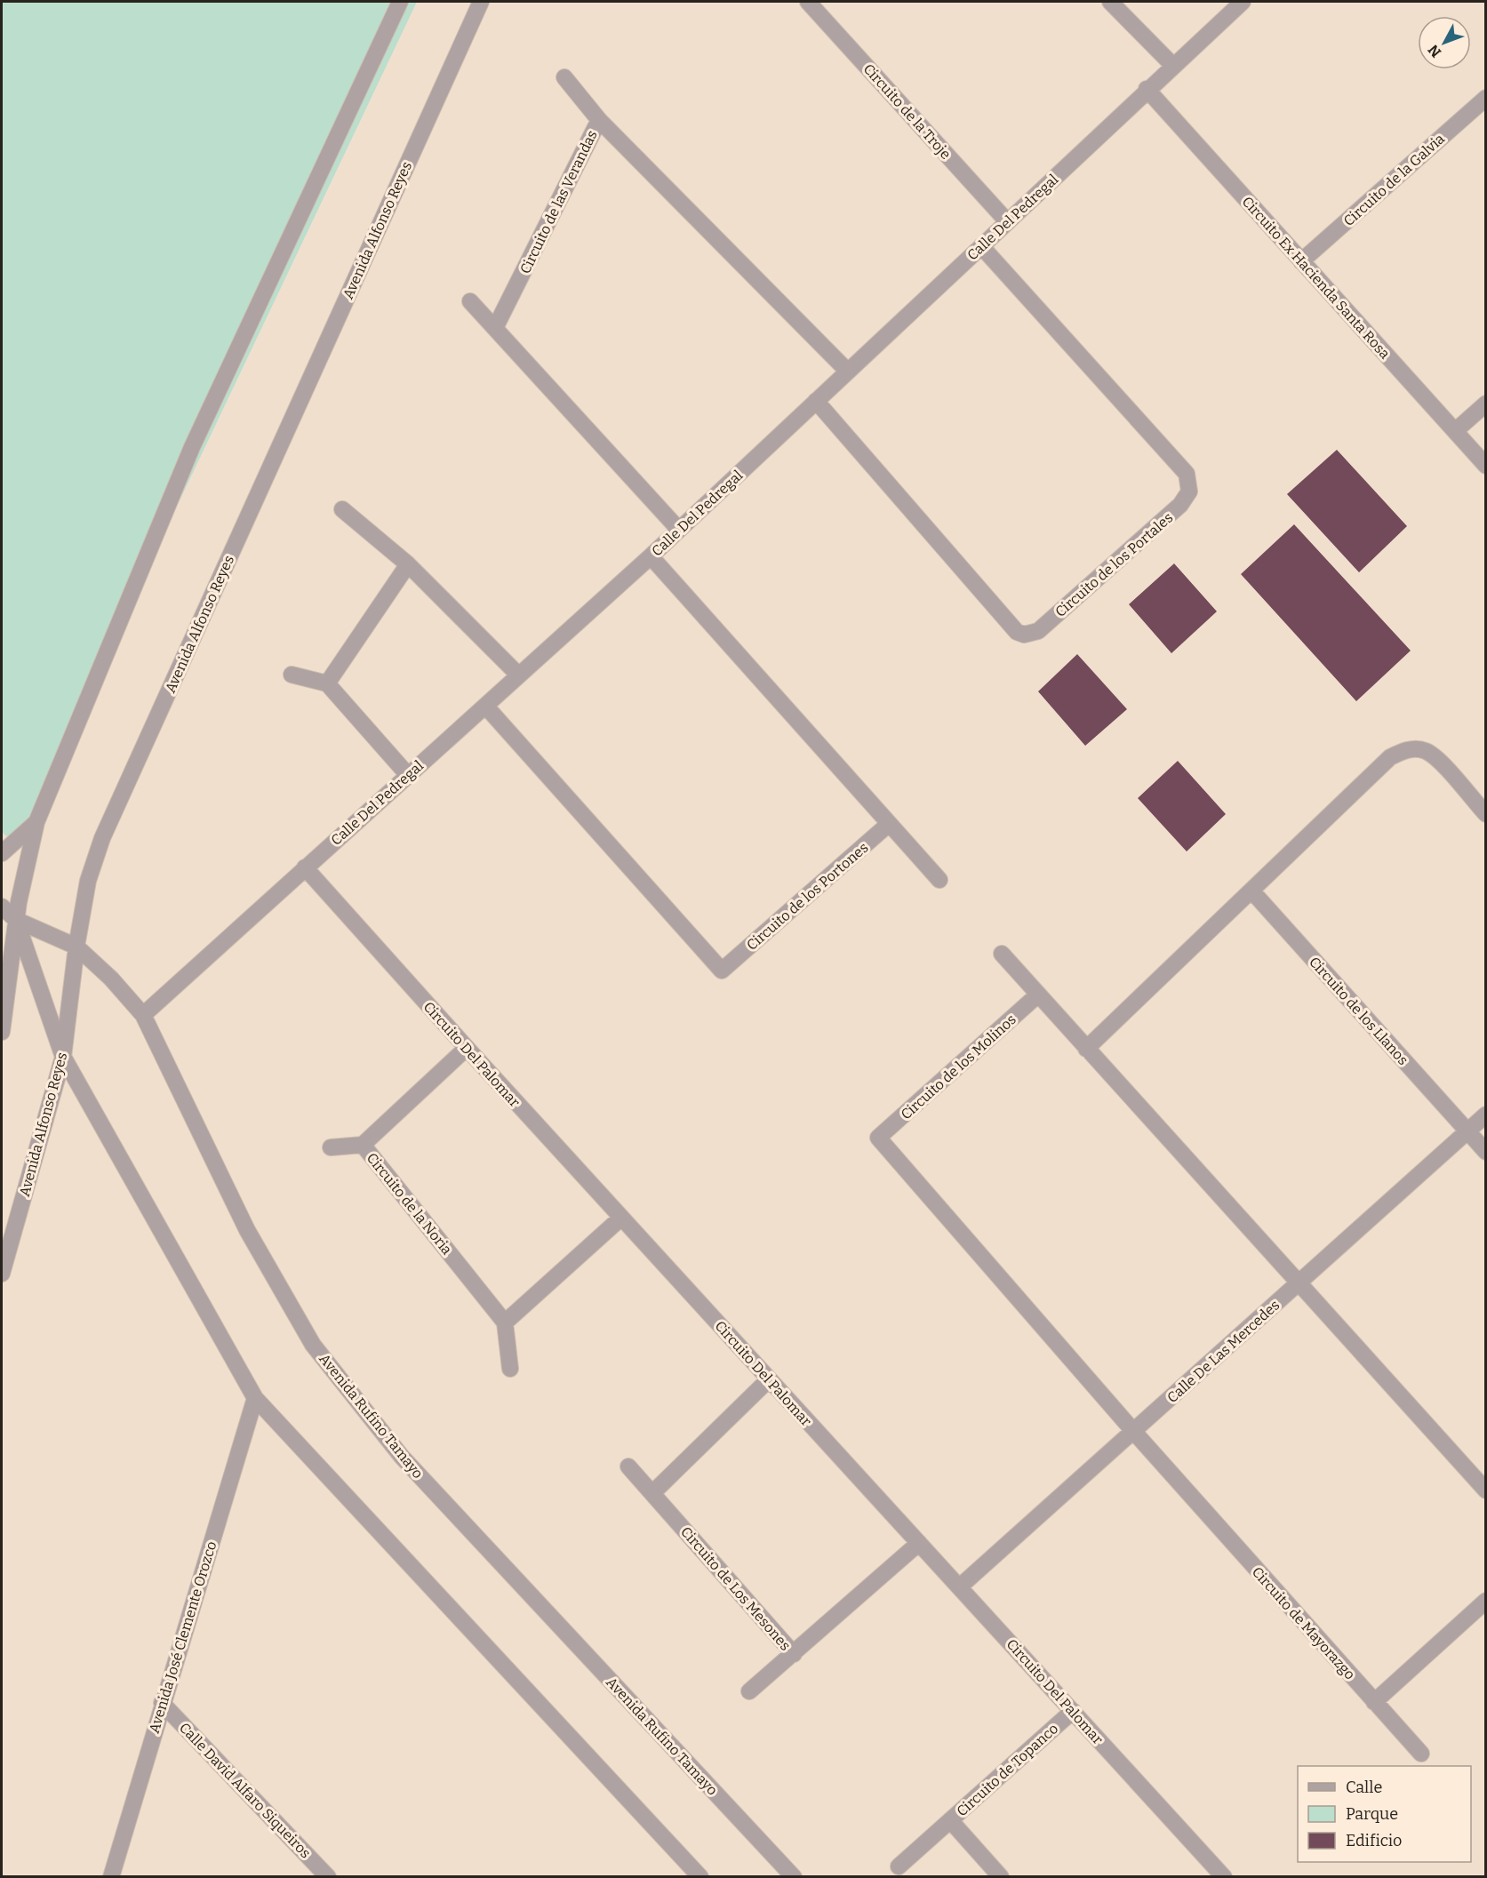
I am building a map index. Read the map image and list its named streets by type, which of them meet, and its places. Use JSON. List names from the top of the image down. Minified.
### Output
{"streets":{"street":["Circuito de la Troje","Circuito de la Galvia","Circuito de las Verandas","Calle Del Pedregal","Avenida Alfonso Reyes","Circuito Ex Hacienda Santa Rosa","Circuito de los Portales","Circuito de los Portones","Circuito de los Llanos","Circuito Del Palomar","Circuito de los Molinos","Circuito de la Noria","Calle De Las Mercedes","Avenida Rufino Tamayo","Circuito de Los Mesones","Circuito de Mayorazgo","Avenida José Clemente Orozco","Circuito de Topanco","Calle David Alfaro Siqueiros"]},"crossings":[["Circuito de la Troje","Calle Del Pedregal"],["Circuito de la Galvia","Circuito Ex Hacienda Santa Rosa"],["Circuito de las Verandas","Calle Del Pedregal"],["Calle Del Pedregal","Circuito Ex Hacienda Santa Rosa"],["Calle Del Pedregal","Circuito de los Portales"],["Calle Del Pedregal","Circuito de los Portones"],["Calle Del Pedregal","Circuito Del Palomar"],["Calle Del Pedregal","Avenida Rufino Tamayo"],["Avenida Alfonso Reyes","Avenida Rufino Tamayo"],["Circuito de los Llanos","Calle De Las Mercedes"],["Circuito Del Palomar","Circuito de la Noria"],["Circuito Del Palomar","Calle De Las Mercedes"],["Circuito Del Palomar","Circuito de Los Mesones"],["Circuito Del Palomar","Circuito de Topanco"],["Circuito de los Molinos","Calle De Las Mercedes"],["Circuito de los Molinos","Circuito de Mayorazgo"],["Calle De Las Mercedes","Circuito de Mayorazgo"],["Avenida Rufino Tamayo","Avenida José Clemente Orozco"],["Avenida José Clemente Orozco","Calle David Alfaro Siqueiros"]],"legend":["Calle","Parque","Edificio"],"north":"bottom left"}
